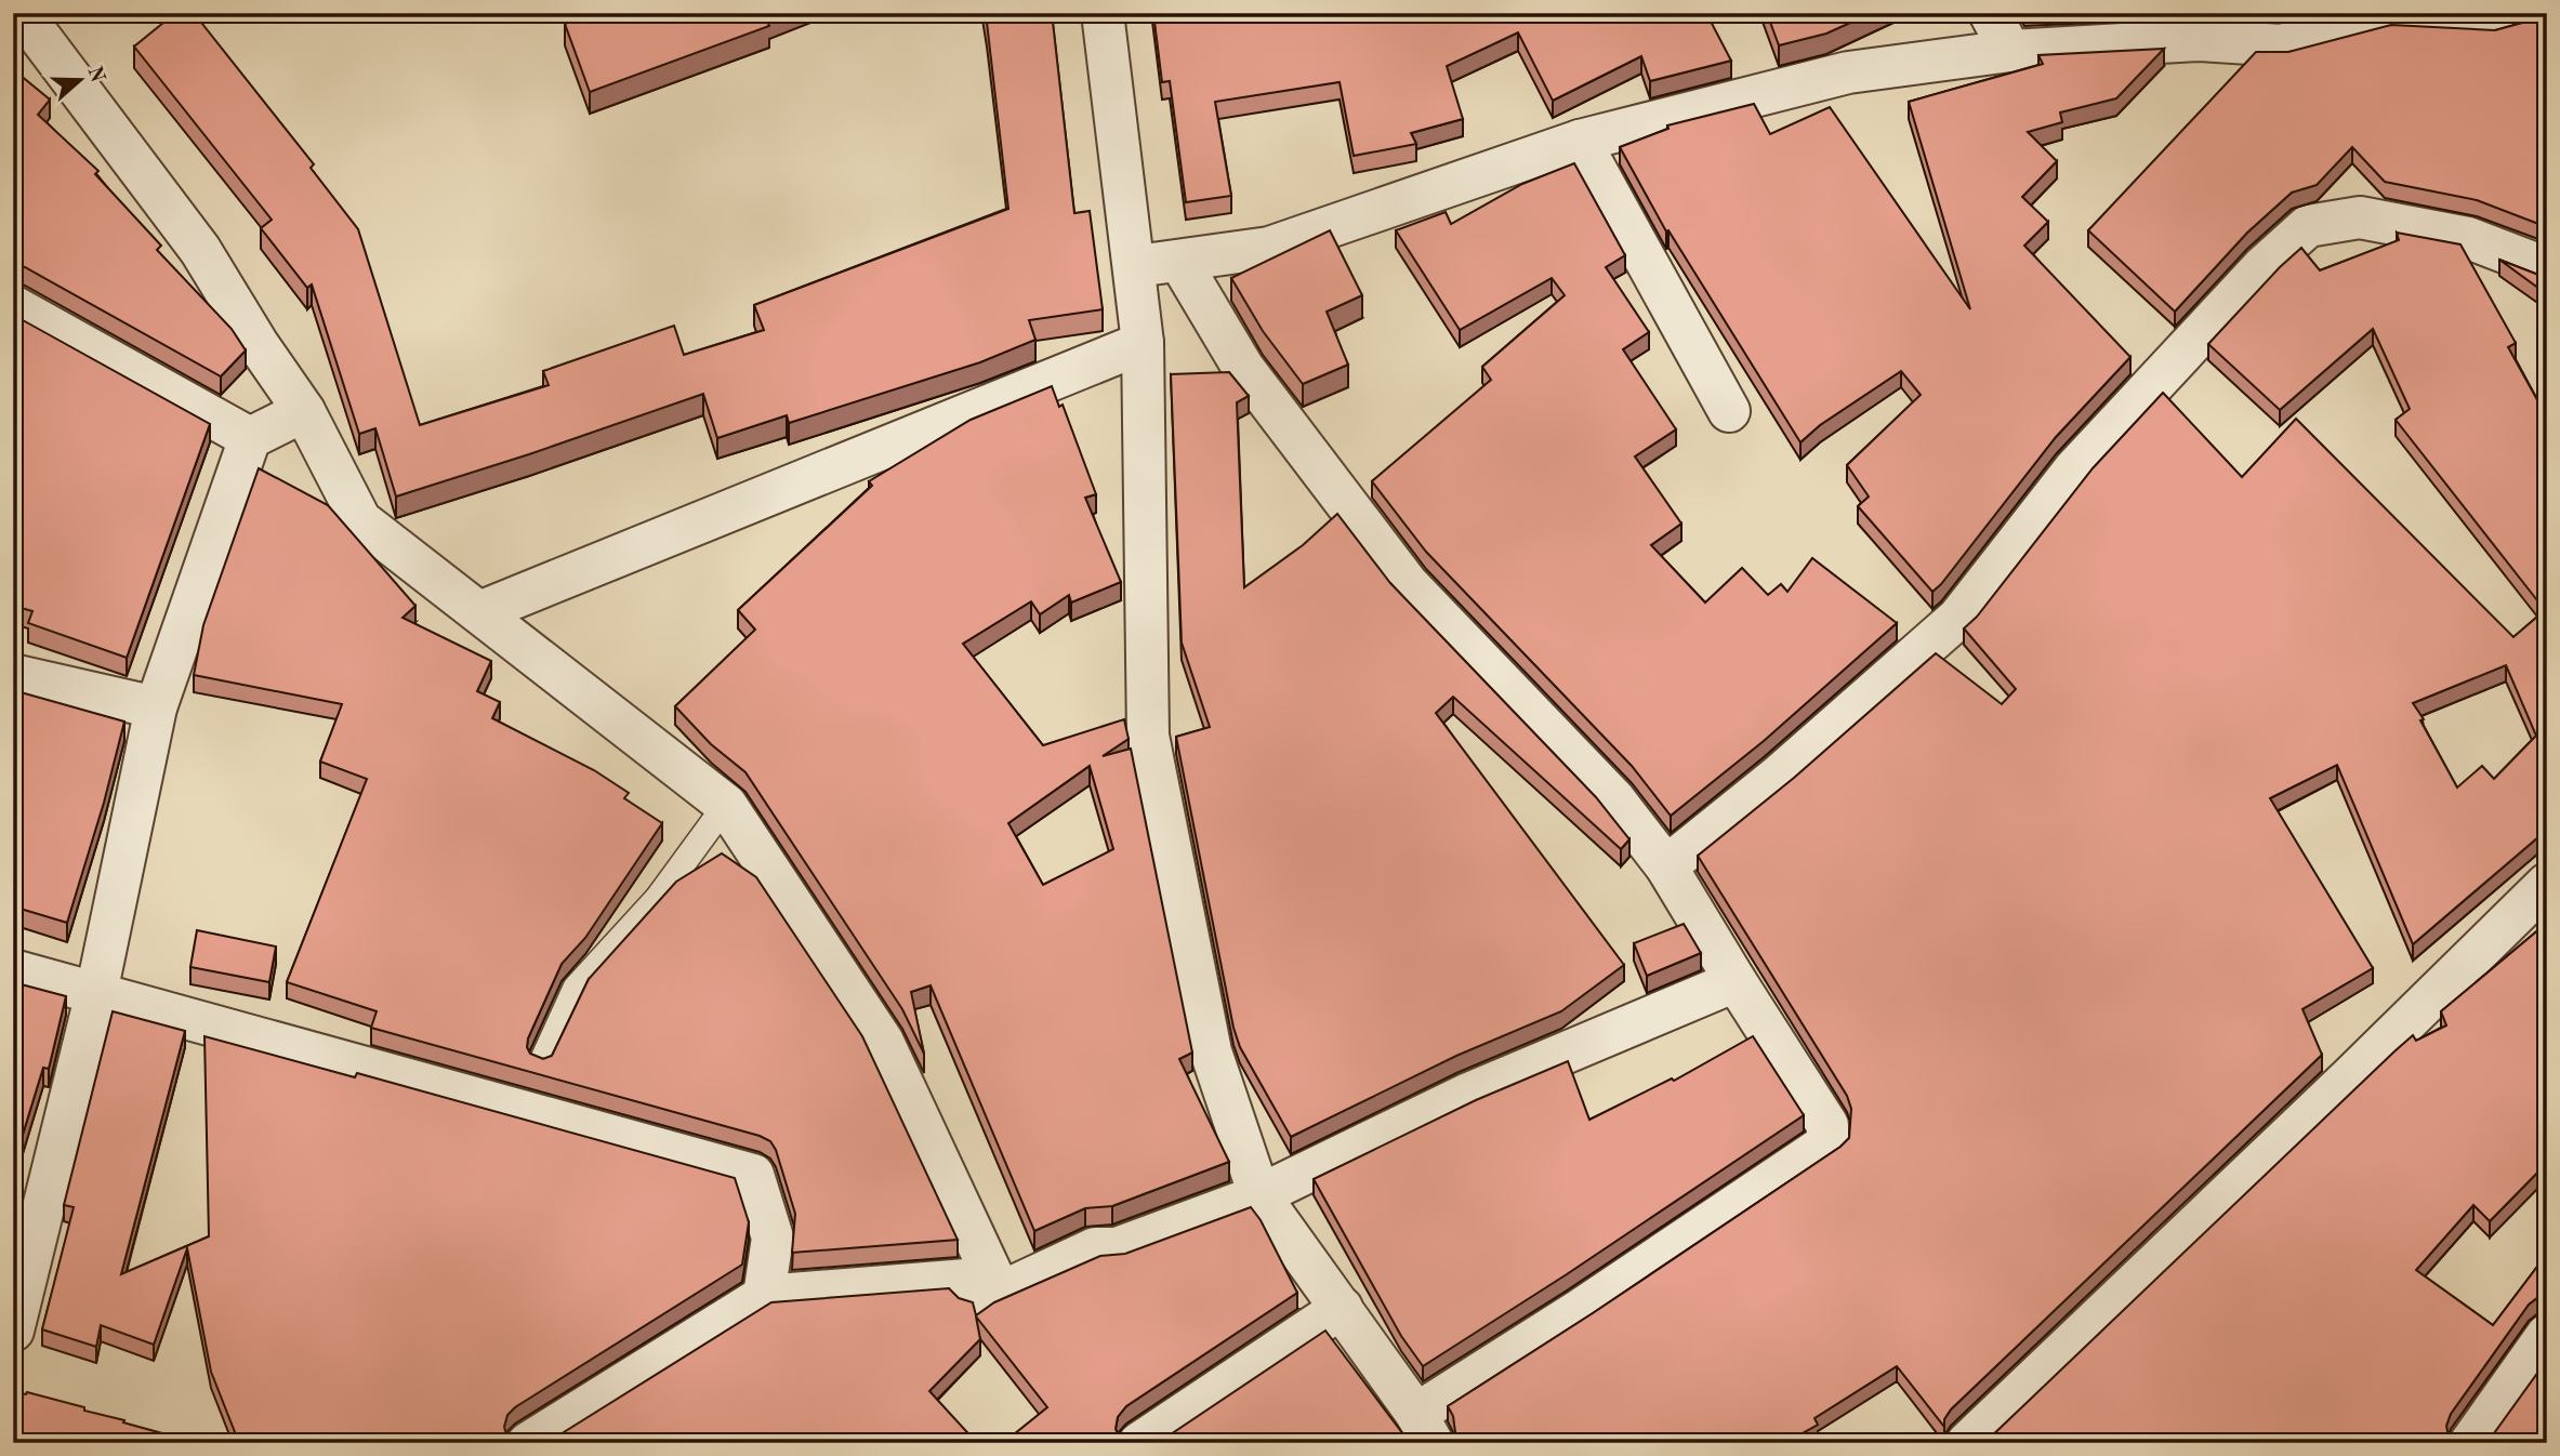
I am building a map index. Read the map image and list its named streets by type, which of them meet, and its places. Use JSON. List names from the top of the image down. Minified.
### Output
{"north":"right"}
